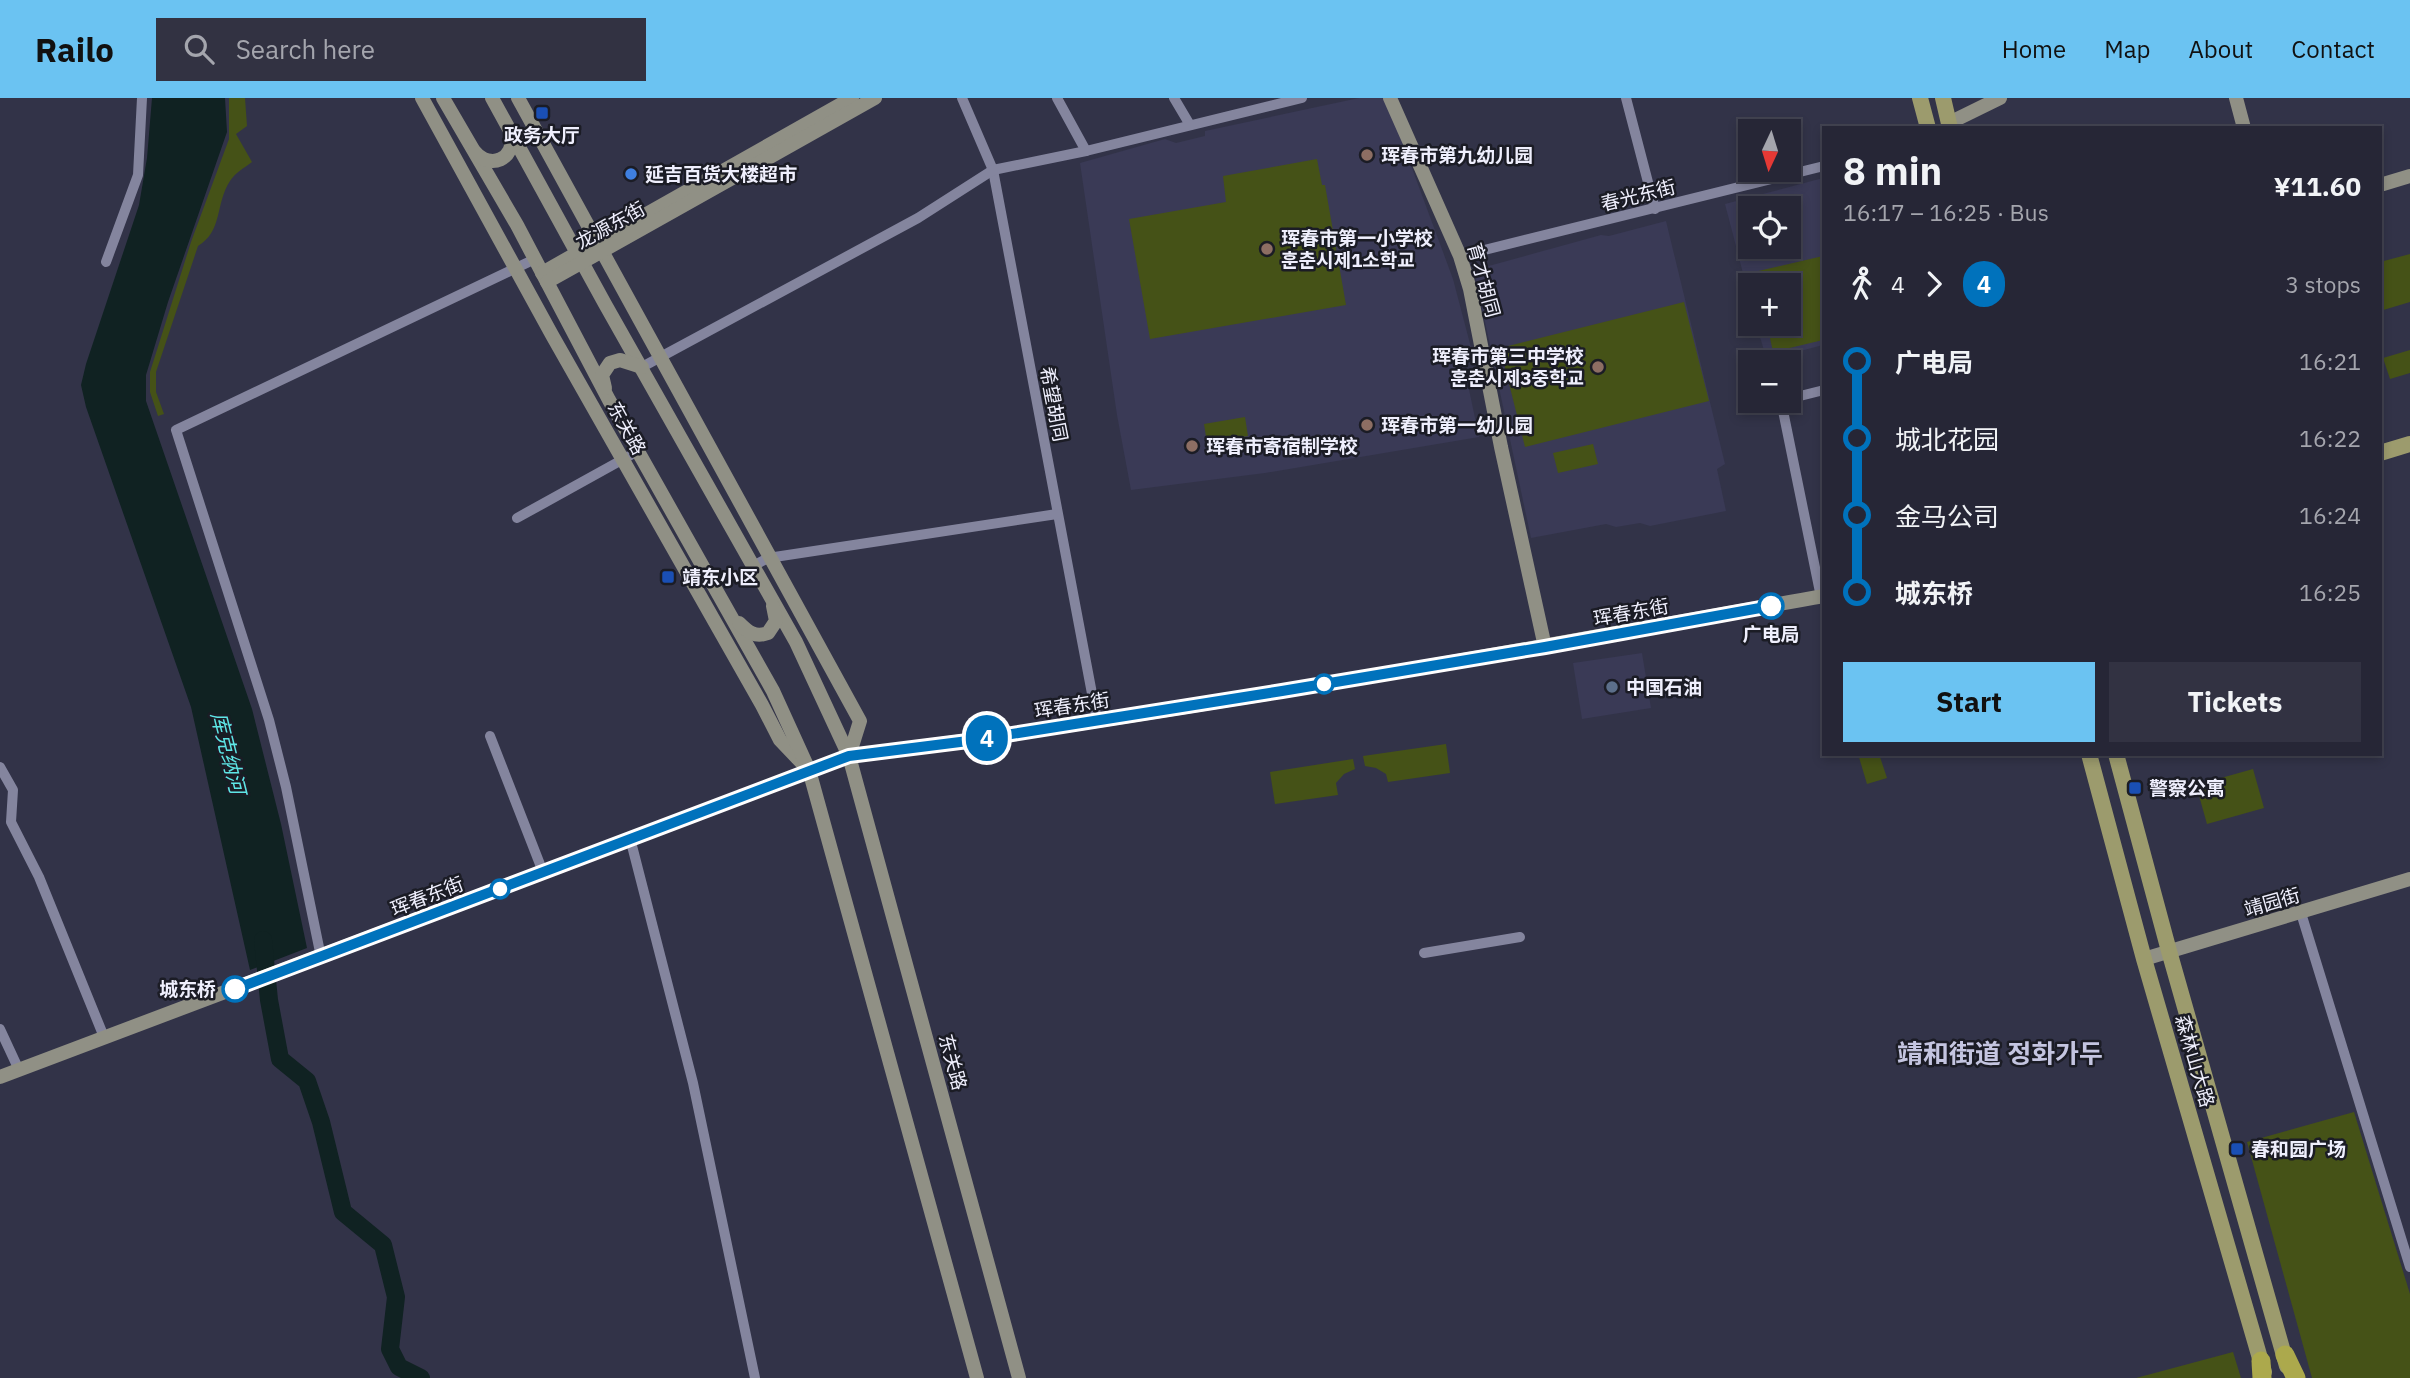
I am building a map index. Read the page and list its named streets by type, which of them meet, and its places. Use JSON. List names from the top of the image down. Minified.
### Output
{"streets":{"main road":["龙源东街","育才胡同","东关路","珲春东街","靖园街","森林山大路"],"street":["春光东街","希望胡同"]},"crossings":[["春光东街","育才胡同"],["龙源东街","东关路"],["育才胡同","珲春东街"],["希望胡同","珲春东街"],["东关路","珲春东街"],["靖园街","森林山大路"]],"districts":["靖和街道 정화가두"],"water":["库克纳河"],"places":{"transit":["政务大厅","靖东小区","警察公寓","春和园广场"],"other":["珲春市第九幼儿园","延吉百货大楼超市","珲春市第一小学校 훈춘시제1소학교","珲春市第三中学校 훈춘시제3중학교","珲春市第一幼儿园","珲春市寄宿制学校","广电局","中国石油","城东桥"]},"lines":["bus line 4"],"north":"bottom","page":{"header":"Railo","search":"Search here","nav":["Home","Map","About","Contact"],"on_map":"4","map_buttons":["+","−"],"heading":["8 min","16:17 – 16:25 · Bus","¥11.60"],"legs":["4","4","3 stops"],"list":[{"name":"广电局","value":"16:21"},{"name":"城北花园","value":"16:22"},{"name":"金马公司","value":"16:24"},{"name":"城东桥","value":"16:25"}],"buttons":["Start","Tickets"]}}
